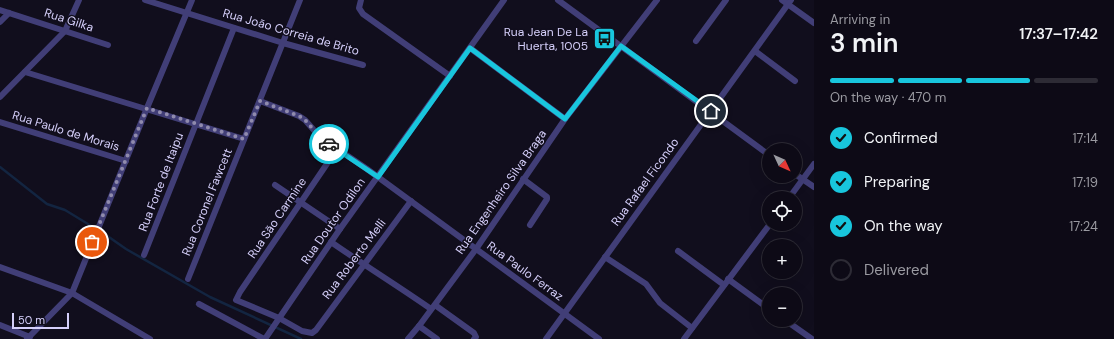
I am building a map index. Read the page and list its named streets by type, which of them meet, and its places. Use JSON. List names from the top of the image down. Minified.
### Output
{"streets":{"street":["Rua Gilka","Rua João Correia de Brito","Rua Paulo de Morais","Rua Forte de Itaipu","Rua Rafael Ficondo","Rua Engenheiro Silva Braga","Rua Coronel Fawcett","Rua São Carmine","Rua Doutor Odilon","Rua Roberto Melli","Rua Paulo Ferraz"]},"crossings":[["Rua Gilka","Rua Paulo de Morais"],["Rua João Correia de Brito","Rua Forte de Itaipu"],["Rua João Correia de Brito","Rua Coronel Fawcett"],["Rua Rafael Ficondo","Rua Paulo Ferraz"],["Rua Engenheiro Silva Braga","Rua Paulo Ferraz"],["Rua Coronel Fawcett","Rua Paulo Ferraz"],["Rua São Carmine","Rua Doutor Odilon"],["Rua São Carmine","Rua Roberto Melli"],["Rua São Carmine","Rua Paulo Ferraz"],["Rua Doutor Odilon","Rua Roberto Melli"],["Rua Doutor Odilon","Rua Paulo Ferraz"],["Rua Roberto Melli","Rua Paulo Ferraz"]],"places":{"bus stop":["Rua Jean De La Huerta, 1005"]},"scale_bar":"50 m","north":"bottom right","page":{"heading":["3 min","Arriving in","17:37–17:42"],"bar":"On the way · 470 m","list":[["Confirmed","17:14"],["Preparing","17:19"],["On the way","17:24"],"Delivered"],"map_buttons":["+","−"],"scale":"50 m"}}
